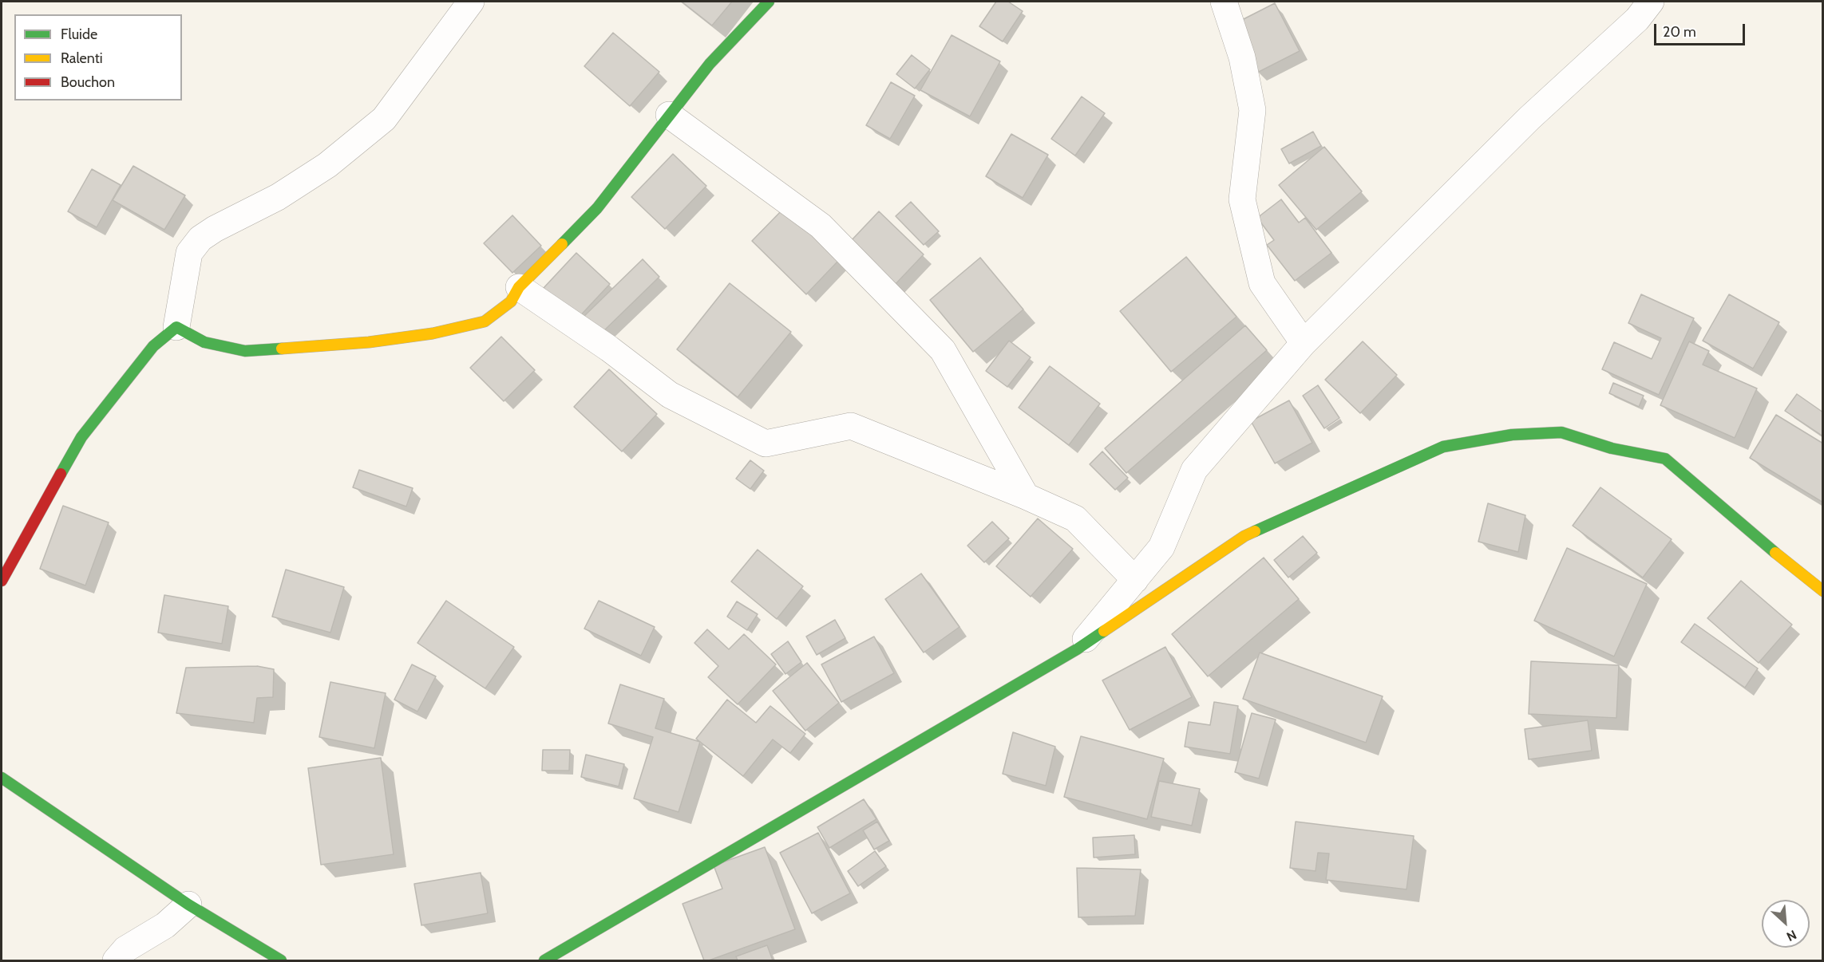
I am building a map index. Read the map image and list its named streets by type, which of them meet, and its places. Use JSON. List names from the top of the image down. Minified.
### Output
{"legend":["Fluide","Ralenti","Bouchon"],"scale_bar":"20 m","north":"bottom right"}
